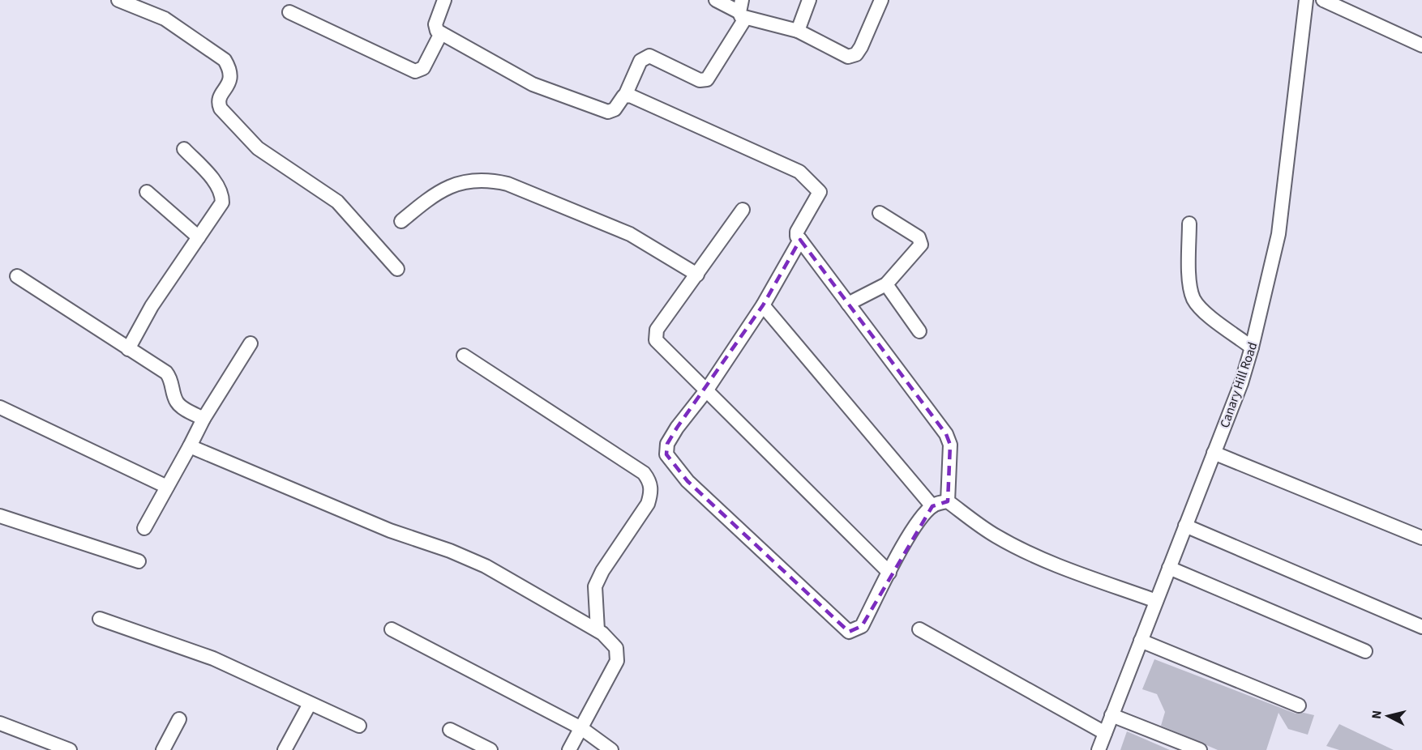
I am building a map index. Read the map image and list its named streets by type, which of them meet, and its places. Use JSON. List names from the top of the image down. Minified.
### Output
{"streets":{"street":["Canary Hill Road"]},"north":"left"}
